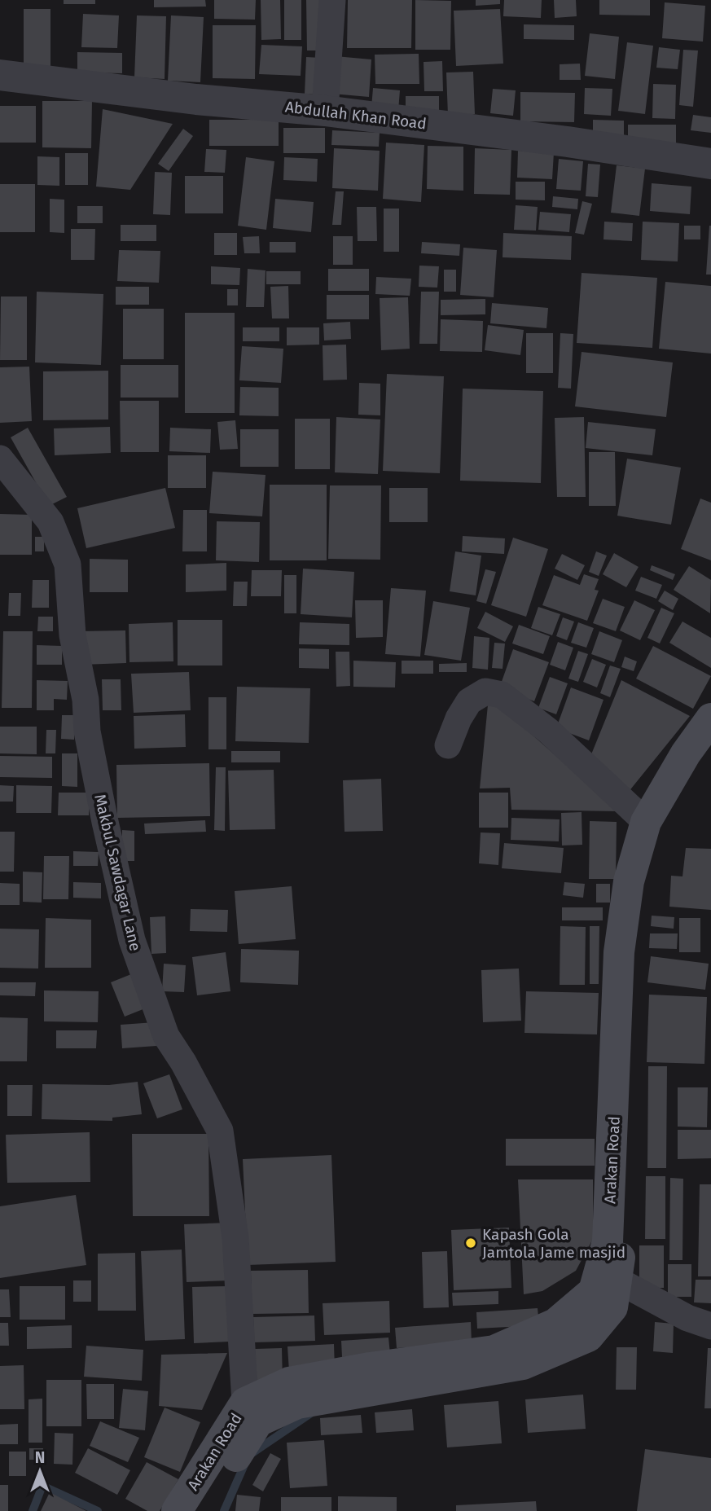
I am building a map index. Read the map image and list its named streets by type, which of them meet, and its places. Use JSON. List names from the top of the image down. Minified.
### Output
{"streets":{"main road":["Arakan Road"],"street":["Abdullah Khan Road","Makbul Sawdagar Lane"]},"crossings":[["Makbul Sawdagar Lane","Arakan Road"]],"places":["Kapash Gola Jamtola Jame masjid"],"north":"top"}
